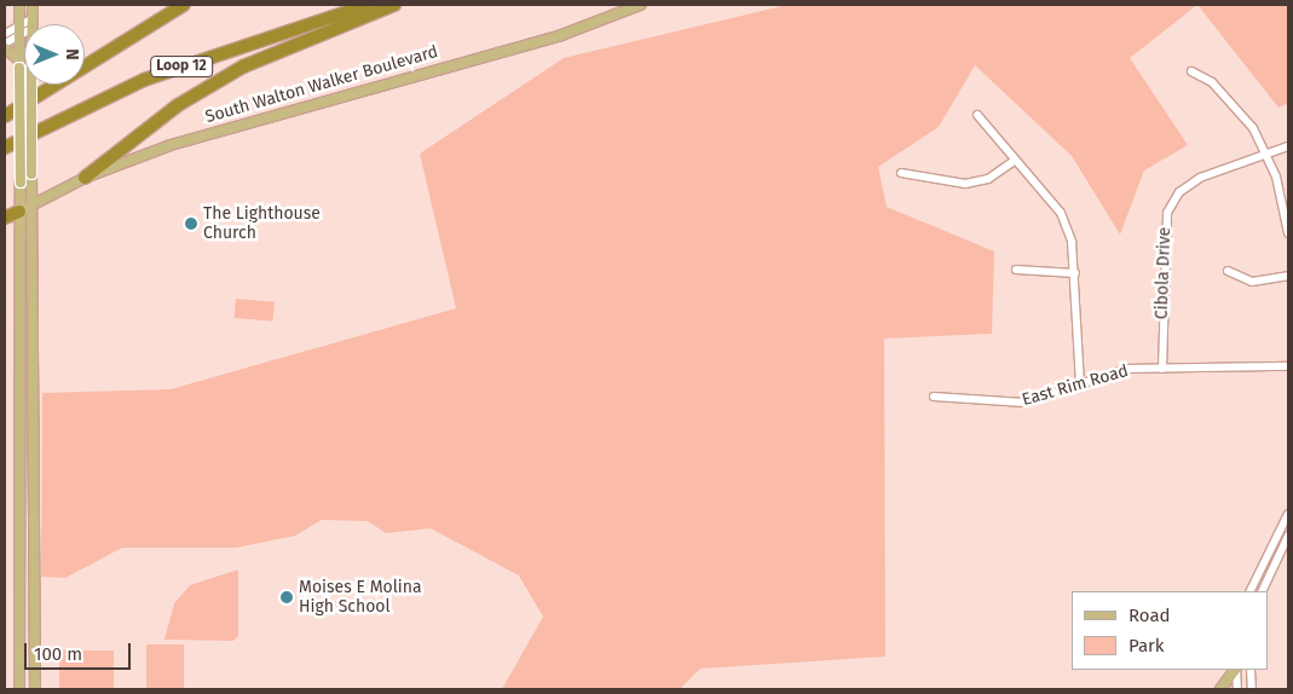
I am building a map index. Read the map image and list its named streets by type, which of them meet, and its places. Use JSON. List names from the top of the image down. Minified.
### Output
{"streets":{"highway":["Loop 12"],"main road":["South Walton Walker Boulevard"],"street":["Cibola Drive","East Rim Road"]},"crossings":[["Cibola Drive","East Rim Road"]],"places":["The Lighthouse Church","Moises E Molina High School"],"legend":["Road","Park"],"scale_bar":"100 m","north":"right"}
